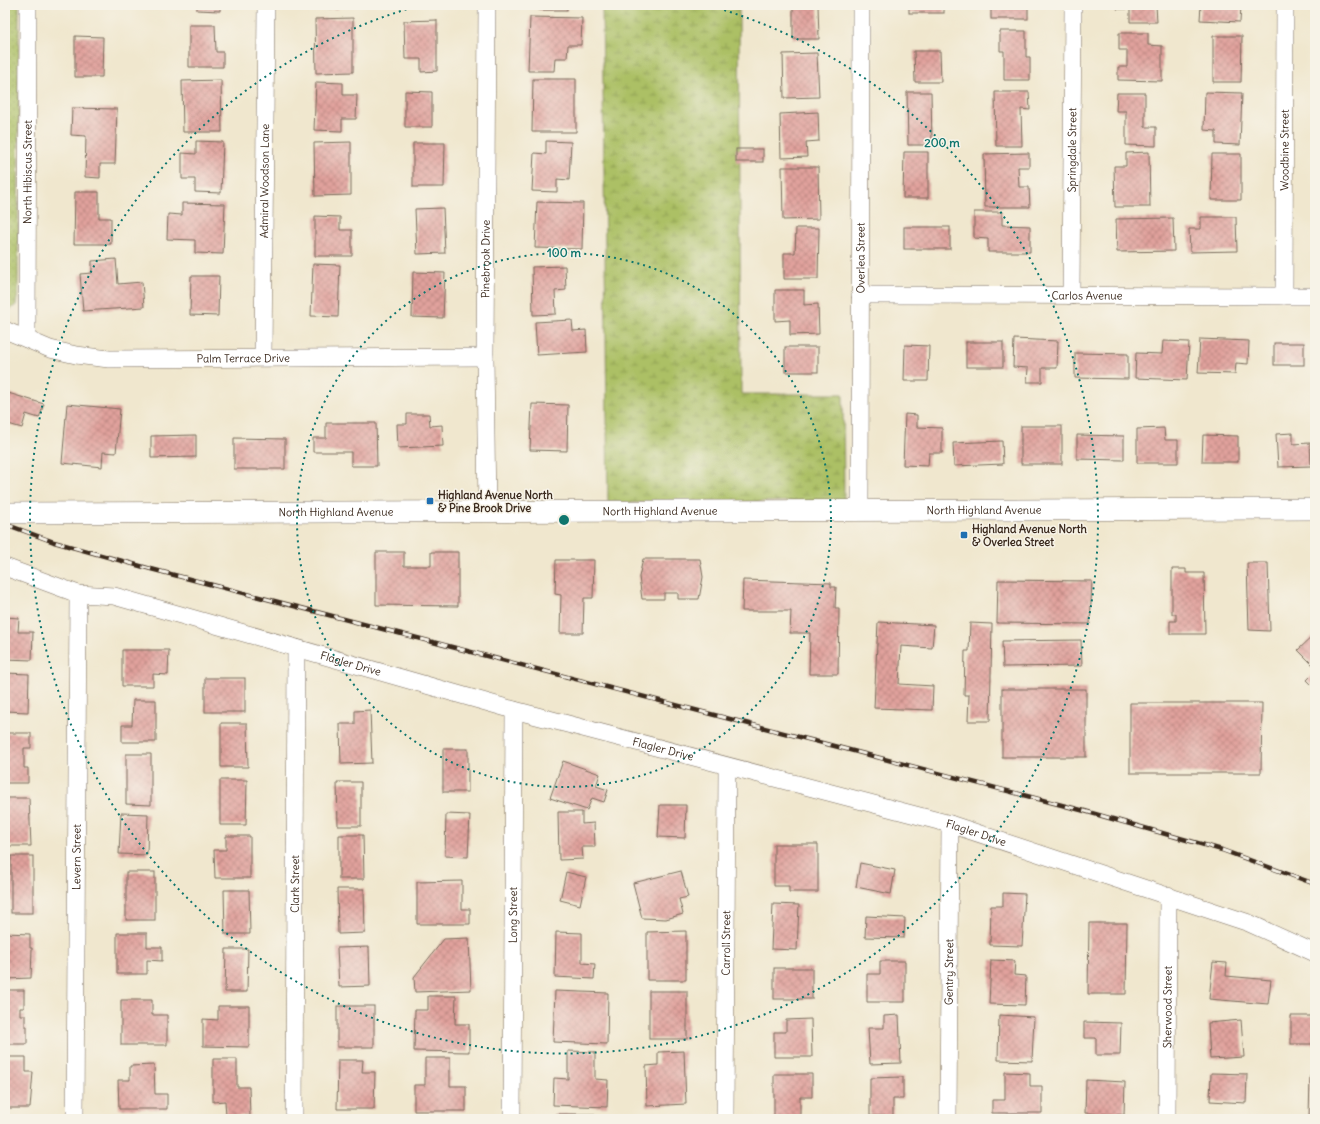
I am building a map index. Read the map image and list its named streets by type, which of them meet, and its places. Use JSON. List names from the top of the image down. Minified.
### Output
{"streets":{"street":["Springdale Street","Woodbine Street","North Hibiscus Street","Admiral Woodson Lane","Overlea Street","Pinebrook Drive","Carlos Avenue","Palm Terrace Drive","North Highland Avenue","Flagler Drive","Levern Street","Clark Street","Long Street","Carroll Street","Gentry Street","Sherwood Street"]},"crossings":[["Springdale Street","Carlos Avenue"],["Woodbine Street","Carlos Avenue"],["North Hibiscus Street","Palm Terrace Drive"],["Admiral Woodson Lane","Palm Terrace Drive"],["Overlea Street","Carlos Avenue"],["Overlea Street","North Highland Avenue"],["Pinebrook Drive","Palm Terrace Drive"],["Pinebrook Drive","North Highland Avenue"],["Flagler Drive","Levern Street"],["Flagler Drive","Clark Street"],["Flagler Drive","Long Street"],["Flagler Drive","Carroll Street"],["Flagler Drive","Gentry Street"],["Flagler Drive","Sherwood Street"]],"places":{"transit":["Highland Avenue North & Pine Brook Drive","Highland Avenue North & Overlea Street"]},"rings":["200 m","100 m"]}
